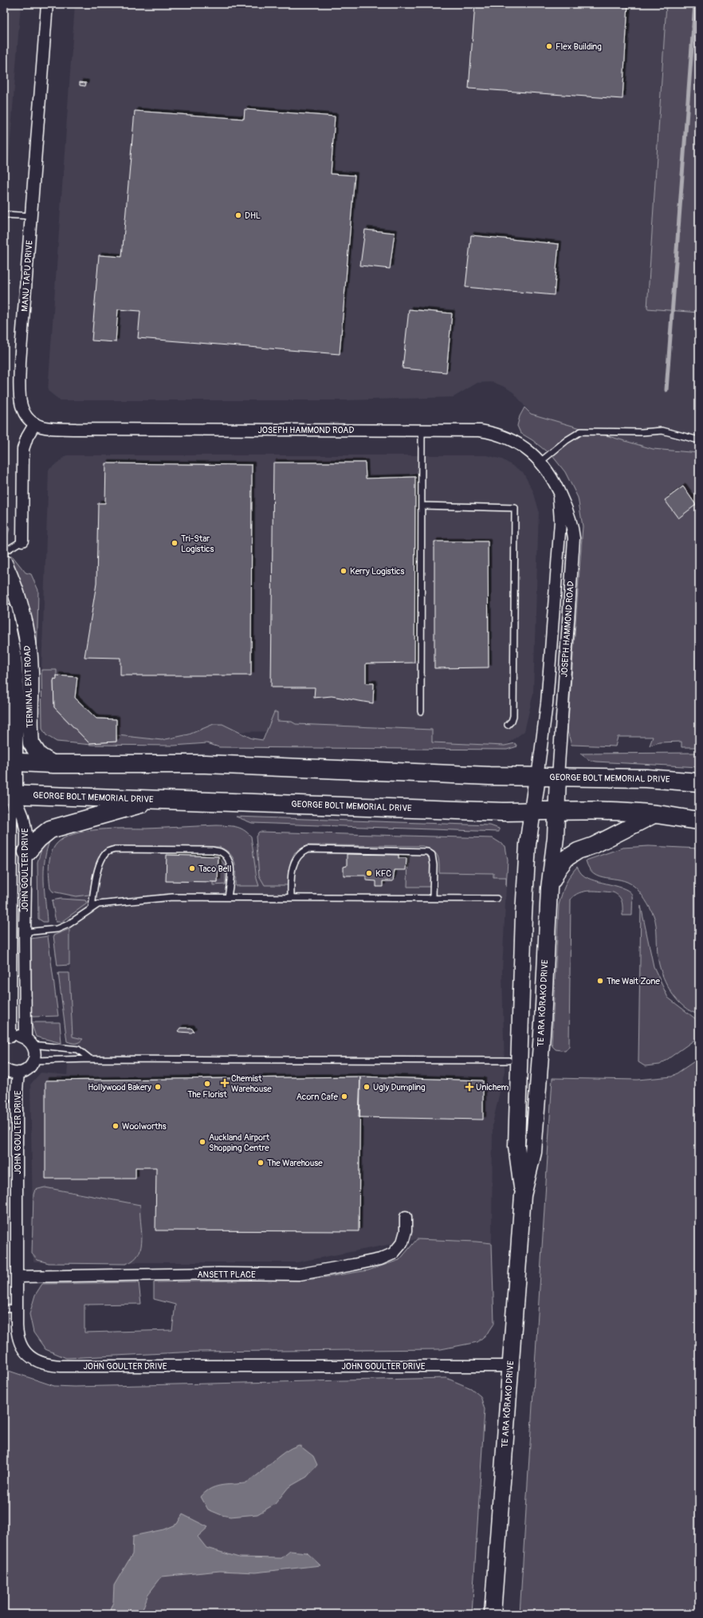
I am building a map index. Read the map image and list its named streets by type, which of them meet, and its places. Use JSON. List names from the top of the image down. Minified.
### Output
{"streets":{"main road":["GEORGE BOLT MEMORIAL DRIVE"],"street":["MANU TAPU DRIVE","JOSEPH HAMMOND ROAD","TERMINAL EXIT ROAD","JOHN GOULTER DRIVE","TE ARA KŌRAKO DRIVE","ANSETT PLACE"]},"crossings":[["MANU TAPU DRIVE","JOSEPH HAMMOND ROAD"],["JOSEPH HAMMOND ROAD","GEORGE BOLT MEMORIAL DRIVE"],["JOSEPH HAMMOND ROAD","TE ARA KŌRAKO DRIVE"],["TERMINAL EXIT ROAD","GEORGE BOLT MEMORIAL DRIVE"],["TERMINAL EXIT ROAD","JOHN GOULTER DRIVE"],["GEORGE BOLT MEMORIAL DRIVE","JOHN GOULTER DRIVE"],["GEORGE BOLT MEMORIAL DRIVE","TE ARA KŌRAKO DRIVE"],["JOHN GOULTER DRIVE","TE ARA KŌRAKO DRIVE"],["JOHN GOULTER DRIVE","ANSETT PLACE"]],"places":{"other":["Flex Building","DHL","Tri-Star Logistics","Kerry Logistics","Taco Bell","KFC","The Wait Zone","The Florist","Hollywood Bakery","Ugly Dumpling","Acorn Cafe","Woolworths","Auckland Airport Shopping Centre","The Warehouse"],"health":["Chemist Warehouse","Unichem"]}}
